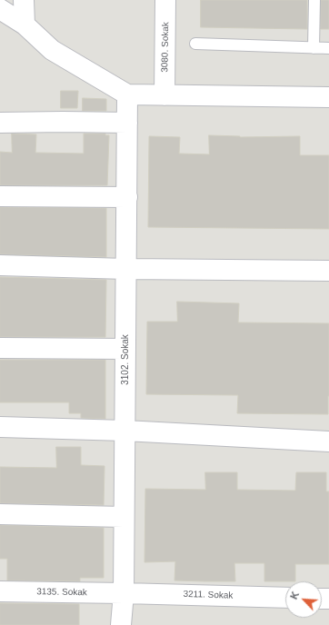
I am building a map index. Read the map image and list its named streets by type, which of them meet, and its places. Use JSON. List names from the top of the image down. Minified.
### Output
{"streets":{"street":["3080. Sokak","3102. Sokak","3135. Sokak","3211. Sokak"]},"crossings":[["3102. Sokak","3135. Sokak"],["3102. Sokak","3211. Sokak"],["3135. Sokak","3211. Sokak"]],"north":"top left"}
